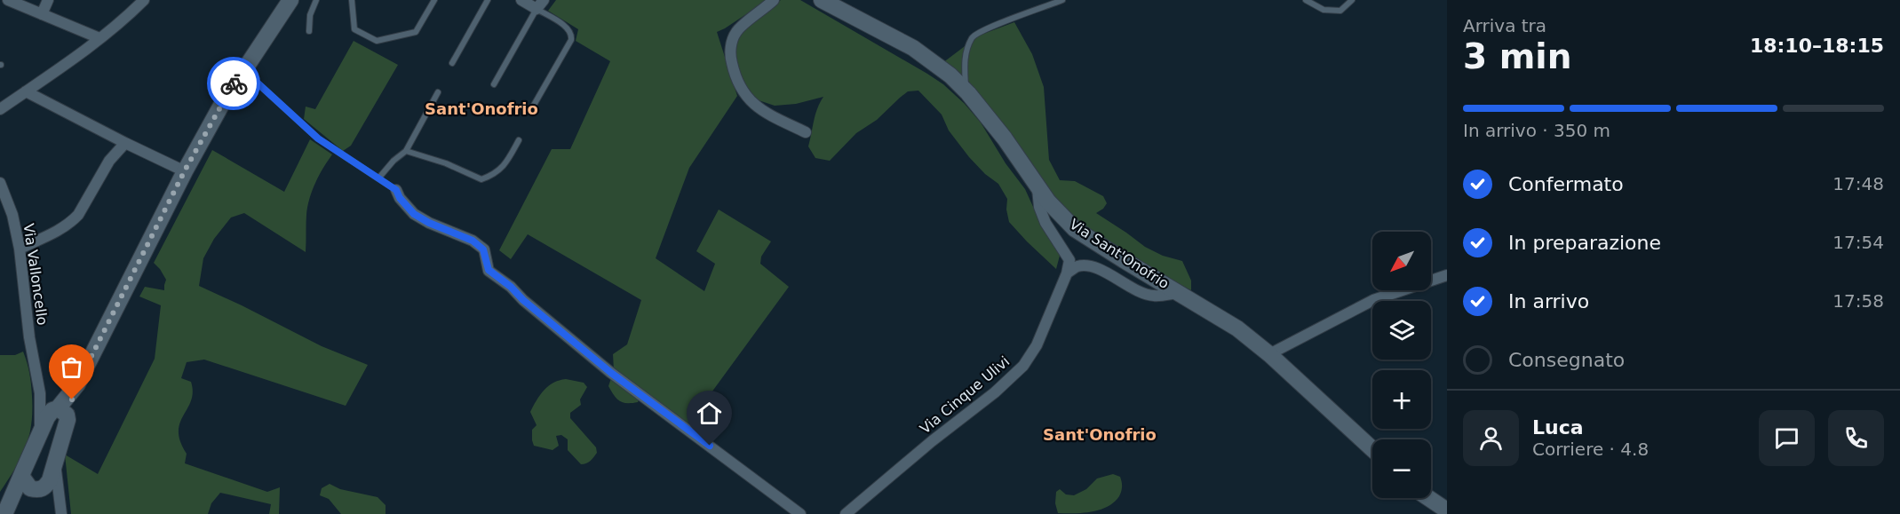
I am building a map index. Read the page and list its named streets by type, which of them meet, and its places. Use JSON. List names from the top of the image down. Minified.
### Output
{"streets":{"street":["Via Sant'Onofrio","Via Valloncello","Via Cinque Ulivi"]},"districts":["Sant'Onofrio","Sant'Onofrio"],"north":"bottom left","page":{"heading":["3 min","Arriva tra","18:10–18:15"],"panel":["Luca","Corriere · 4.8"],"bar":"In arrivo · 350 m","list":[["Confermato","17:48"],["In preparazione","17:54"],["In arrivo","17:58"],"Consegnato"],"map_buttons":["+","−"]}}
